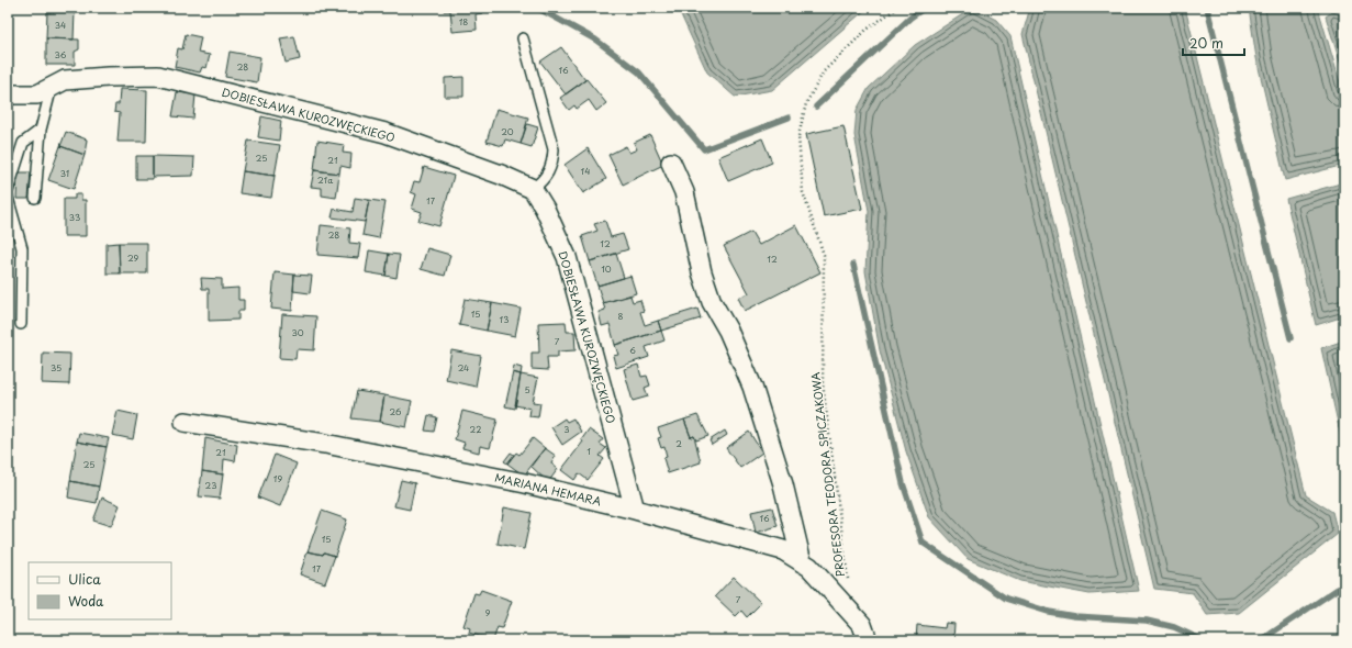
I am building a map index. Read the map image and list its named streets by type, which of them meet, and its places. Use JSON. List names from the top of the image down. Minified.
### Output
{"streets":{"street":["DOBIESŁAWA KUROZWĘCKIEGO","MARIANA HEMARA"],"path":["PROFESORA TEODORA SPICZAKOWA"]},"crossings":[["DOBIESŁAWA KUROZWĘCKIEGO","MARIANA HEMARA"],["PROFESORA TEODORA SPICZAKOWA","MARIANA HEMARA"]],"house_numbers":["18","34","36","28","16","20","25","21","14","31","21a","17","33","28","12","29","12","10","15","8","13","30","7","6","35","24","5","26","22","3","2","1","21","25","19","23","16","15","17","7","9"],"legend":["Ulica","Woda"],"scale_bar":"20 m"}
